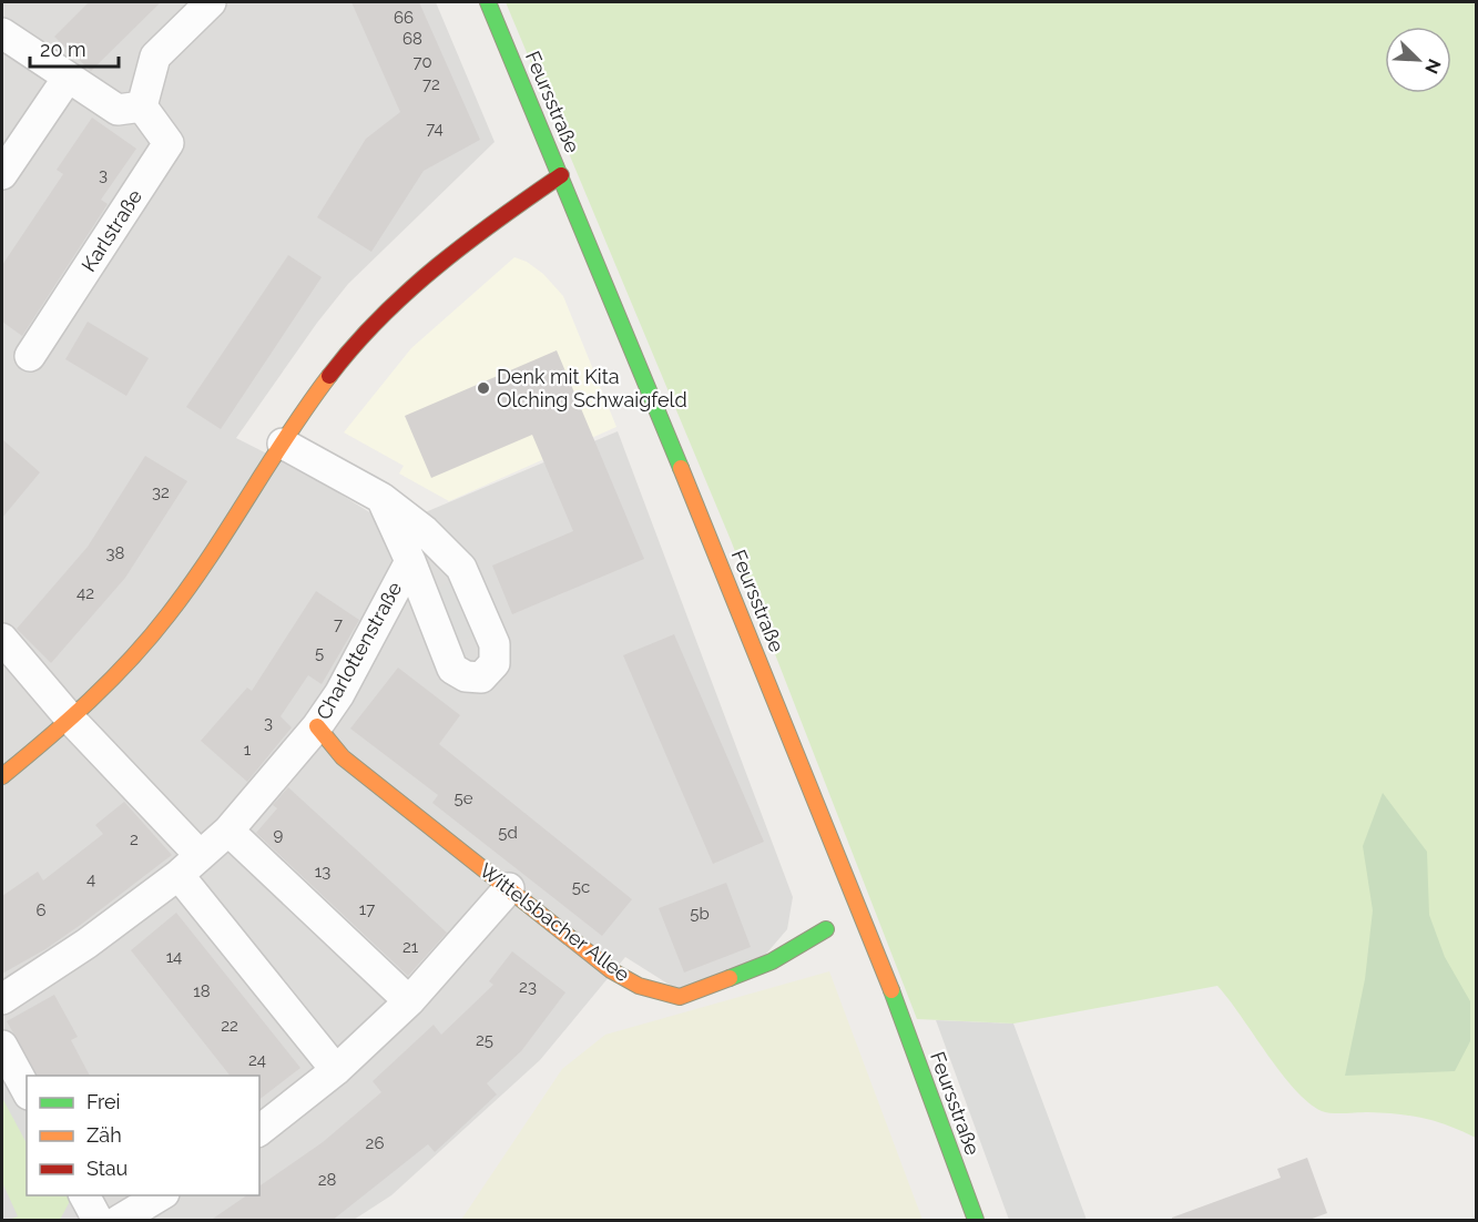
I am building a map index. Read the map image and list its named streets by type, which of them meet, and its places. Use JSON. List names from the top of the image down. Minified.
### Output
{"streets":{"street":["Feursstraße","Karlstraße","Charlottenstraße","Wittelsbacher Allee"]},"crossings":[["Charlottenstraße","Wittelsbacher Allee"]],"places":["Denk mit Kita Olching Schwaigfeld"],"house_numbers":["66","68","70","72","74","3","32","38","42","7","5","3","1","5e","5d","9","2","13","4","5c","17","6","5b","21","14","23","18","22","25","24","26","28"],"legend":["Frei","Zäh","Stau"],"scale_bar":"20 m","north":"bottom right"}
